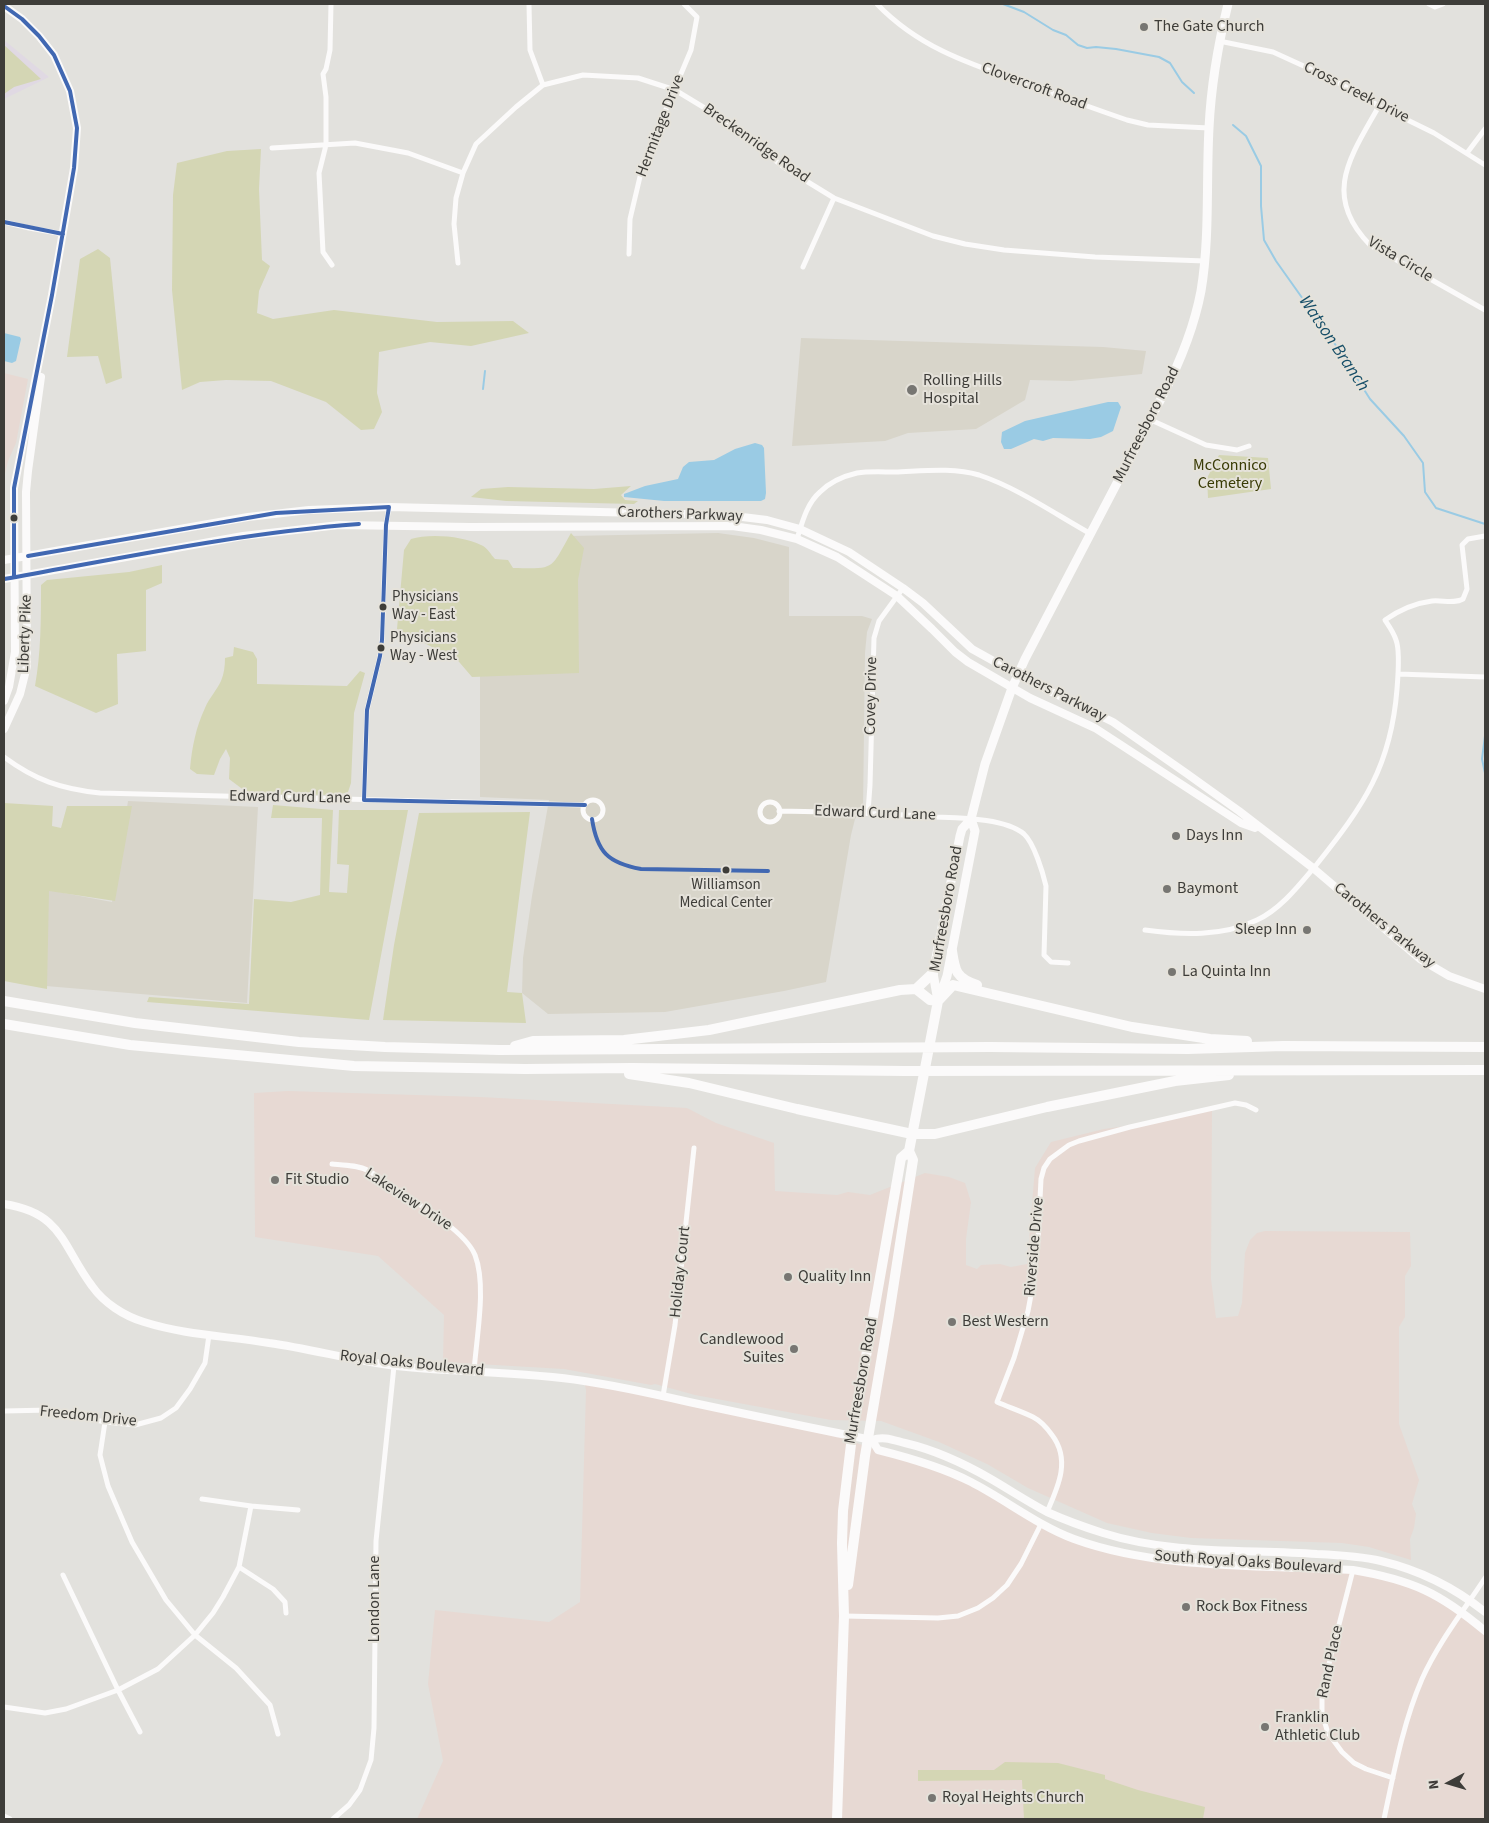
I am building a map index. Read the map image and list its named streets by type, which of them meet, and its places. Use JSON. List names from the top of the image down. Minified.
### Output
{"streets":{"highway":["Murfreesboro Road"],"main road":["Carothers Parkway","Liberty Pike","Royal Oaks Boulevard","South Royal Oaks Boulevard"],"street":["Clovercroft Road","Cross Creek Drive","Hermitage Drive","Breckenridge Road","Vista Circle","Covey Drive","Edward Curd Lane","Lakeview Drive","Riverside Drive","Holiday Court","Freedom Drive","London Lane","Rand Place"]},"crossings":[["Clovercroft Road","Murfreesboro Road"],["Cross Creek Drive","Vista Circle"],["Cross Creek Drive","Murfreesboro Road"],["Hermitage Drive","Breckenridge Road"],["Breckenridge Road","Murfreesboro Road"],["Murfreesboro Road","Carothers Parkway"],["Murfreesboro Road","Edward Curd Lane"],["Murfreesboro Road","Royal Oaks Boulevard"],["Murfreesboro Road","South Royal Oaks Boulevard"],["Carothers Parkway","Liberty Pike"],["Carothers Parkway","Covey Drive"],["Covey Drive","Edward Curd Lane"],["Lakeview Drive","Royal Oaks Boulevard"],["Riverside Drive","South Royal Oaks Boulevard"],["Holiday Court","Royal Oaks Boulevard"],["Royal Oaks Boulevard","Freedom Drive"],["Royal Oaks Boulevard","South Royal Oaks Boulevard"],["Royal Oaks Boulevard","London Lane"],["South Royal Oaks Boulevard","Rand Place"]],"water":["Watson Branch"],"parks":["McConnico Cemetery"],"places":["The Gate Church","Rolling Hills Hospital","Physicians Way - East","Physicians Way - West","Days Inn","Williamson Medical Center","Baymont","Sleep Inn","La Quinta Inn","Fit Studio","Quality Inn","Best Western","Candlewood Suites","Rock Box Fitness","Franklin Athletic Club","Royal Heights Church"],"north":"left"}
